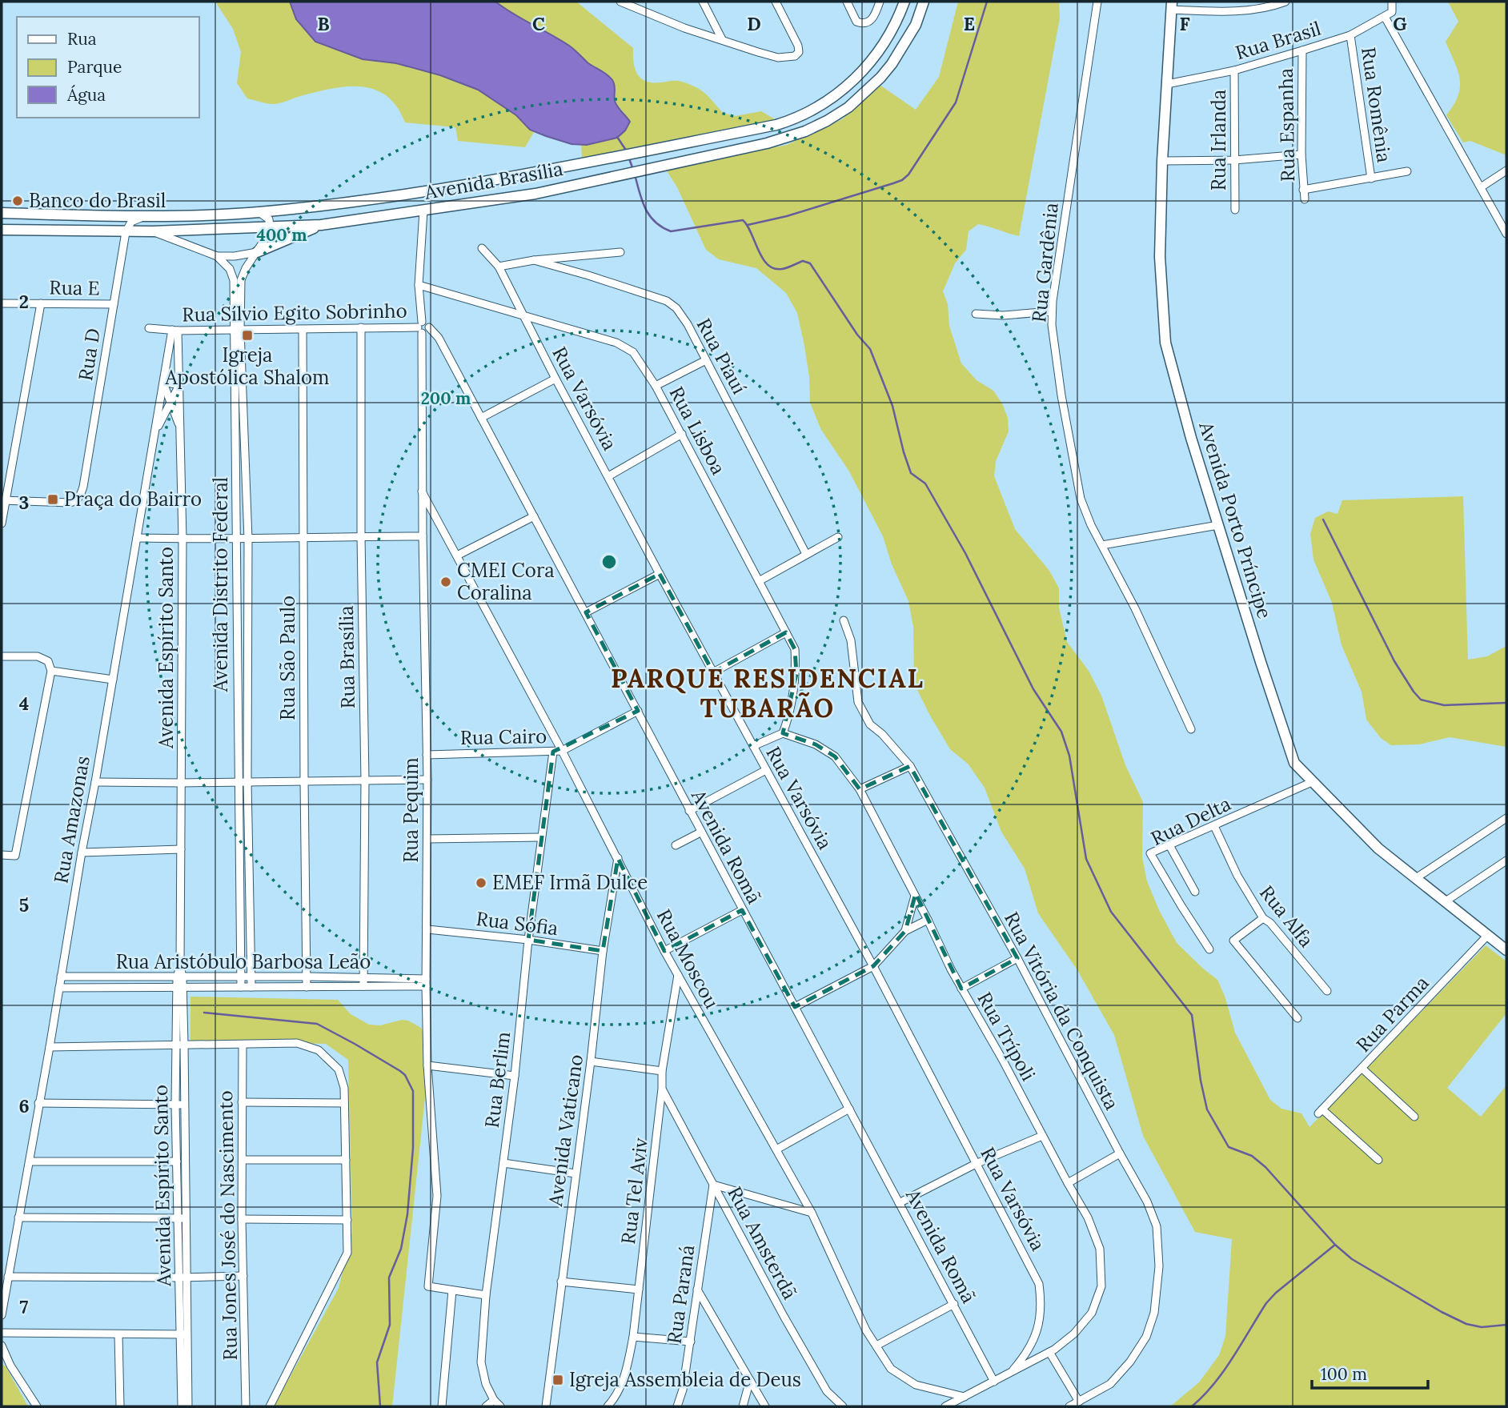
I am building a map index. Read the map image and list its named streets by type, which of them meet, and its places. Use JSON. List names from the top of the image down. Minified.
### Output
{"streets":{"street":["Rua Brasil","Rua Romênia","Rua Espanha","Rua Irlanda","Avenida Brasília","Rua Gardênia","Rua E","Rua Sílvio Egito Sobrinho","Rua D","Rua Piauí","Rua Varsóvia","Rua Lisboa","Avenida Porto Príncipe","Avenida Distrito Federal","Avenida Espírito Santo","Rua Brasília","Rua São Paulo","Rua Cairo","Rua Pequim","Rua Amazonas","Rua Delta","Avenida Romã","Rua Alfa","Rua Sófia","Rua Moscou","Rua Aristóbulo Barbosa Leão","Rua Vitória da Conquista","Rua Parma","Rua Trípoli","Rua Berlim","Avenida Vaticano","Rua Tel Aviv","Rua Jones José do Nascimento","Rua Amsterdã","Rua Paraná"]},"crossings":[["Rua Brasil","Rua Romênia"],["Rua Brasil","Rua Espanha"],["Rua Brasil","Rua Irlanda"],["Rua Brasil","Avenida Porto Príncipe"],["Avenida Brasília","Rua D"],["Avenida Brasília","Avenida Distrito Federal"],["Avenida Brasília","Rua Pequim"],["Rua E","Rua D"],["Rua Sílvio Egito Sobrinho","Avenida Distrito Federal"],["Rua Sílvio Egito Sobrinho","Avenida Espírito Santo"],["Rua Sílvio Egito Sobrinho","Rua Brasília"],["Rua Sílvio Egito Sobrinho","Rua São Paulo"],["Rua Sílvio Egito Sobrinho","Rua Pequim"],["Rua Sílvio Egito Sobrinho","Rua Amazonas"],["Rua Sílvio Egito Sobrinho","Avenida Romã"],["Rua Varsóvia","Rua Lisboa"],["Rua Varsóvia","Rua Trípoli"],["Rua Lisboa","Rua Pequim"],["Rua Lisboa","Rua Trípoli"],["Avenida Porto Príncipe","Rua Delta"],["Avenida Porto Príncipe","Rua Parma"],["Avenida Distrito Federal","Rua Aristóbulo Barbosa Leão"],["Avenida Espírito Santo","Rua Amazonas"],["Avenida Espírito Santo","Rua Aristóbulo Barbosa Leão"],["Rua Brasília","Rua Aristóbulo Barbosa Leão"],["Rua São Paulo","Rua Aristóbulo Barbosa Leão"],["Rua Cairo","Rua Pequim"],["Rua Cairo","Avenida Romã"],["Rua Cairo","Rua Moscou"],["Rua Cairo","Rua Berlim"],["Rua Pequim","Avenida Romã"],["Rua Pequim","Rua Sófia"],["Rua Pequim","Rua Moscou"],["Rua Pequim","Rua Aristóbulo Barbosa Leão"],["Rua Amazonas","Rua Aristóbulo Barbosa Leão"],["Rua Delta","Rua Alfa"],["Avenida Romã","Rua Trípoli"],["Rua Sófia","Rua Berlim"],["Rua Sófia","Avenida Vaticano"],["Rua Moscou","Avenida Vaticano"],["Rua Moscou","Rua Tel Aviv"],["Rua Tel Aviv","Rua Amsterdã"],["Rua Amsterdã","Rua Paraná"]],"districts":["PARQUE RESIDENCIAL TUBARÃO"],"places":{"other":["Banco do Brasil","CMEI Cora Coralina","EMEF Irmã Dulce"],"transit":["Igreja Apostólica Shalom","Praça do Bairro","Igreja Assembleia de Deus"]},"legend":["Rua","Parque","Água"],"scale_bar":"100 m","grid":{"columns":["B","C","D","E","F","G"],"rows":["2","3","4","5","6","7"]},"rings":["400 m","200 m"]}
